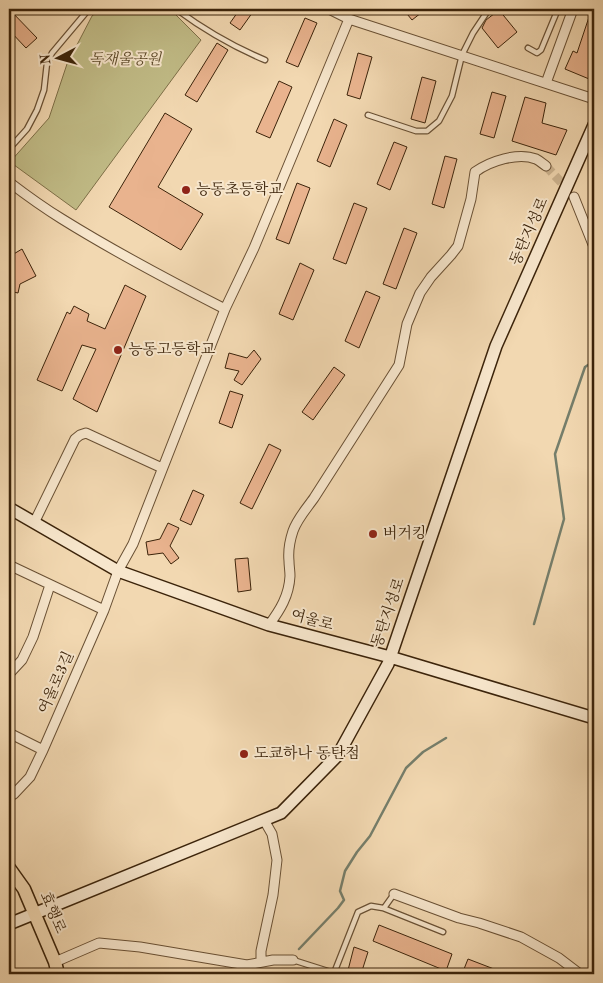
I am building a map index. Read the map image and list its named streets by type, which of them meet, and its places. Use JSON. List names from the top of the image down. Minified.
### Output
{"streets":{"main road":["동탄지성로","여울로","효행로"],"street":["여울로3길"]},"crossings":[["동탄지성로","여울로"],["동탄지성로","효행로"],["여울로","여울로3길"]],"parks":["독재울공원"],"places":["능동초등학교","능동고등학교","버거킹","도쿄하나 동탄점"],"north":"left"}
